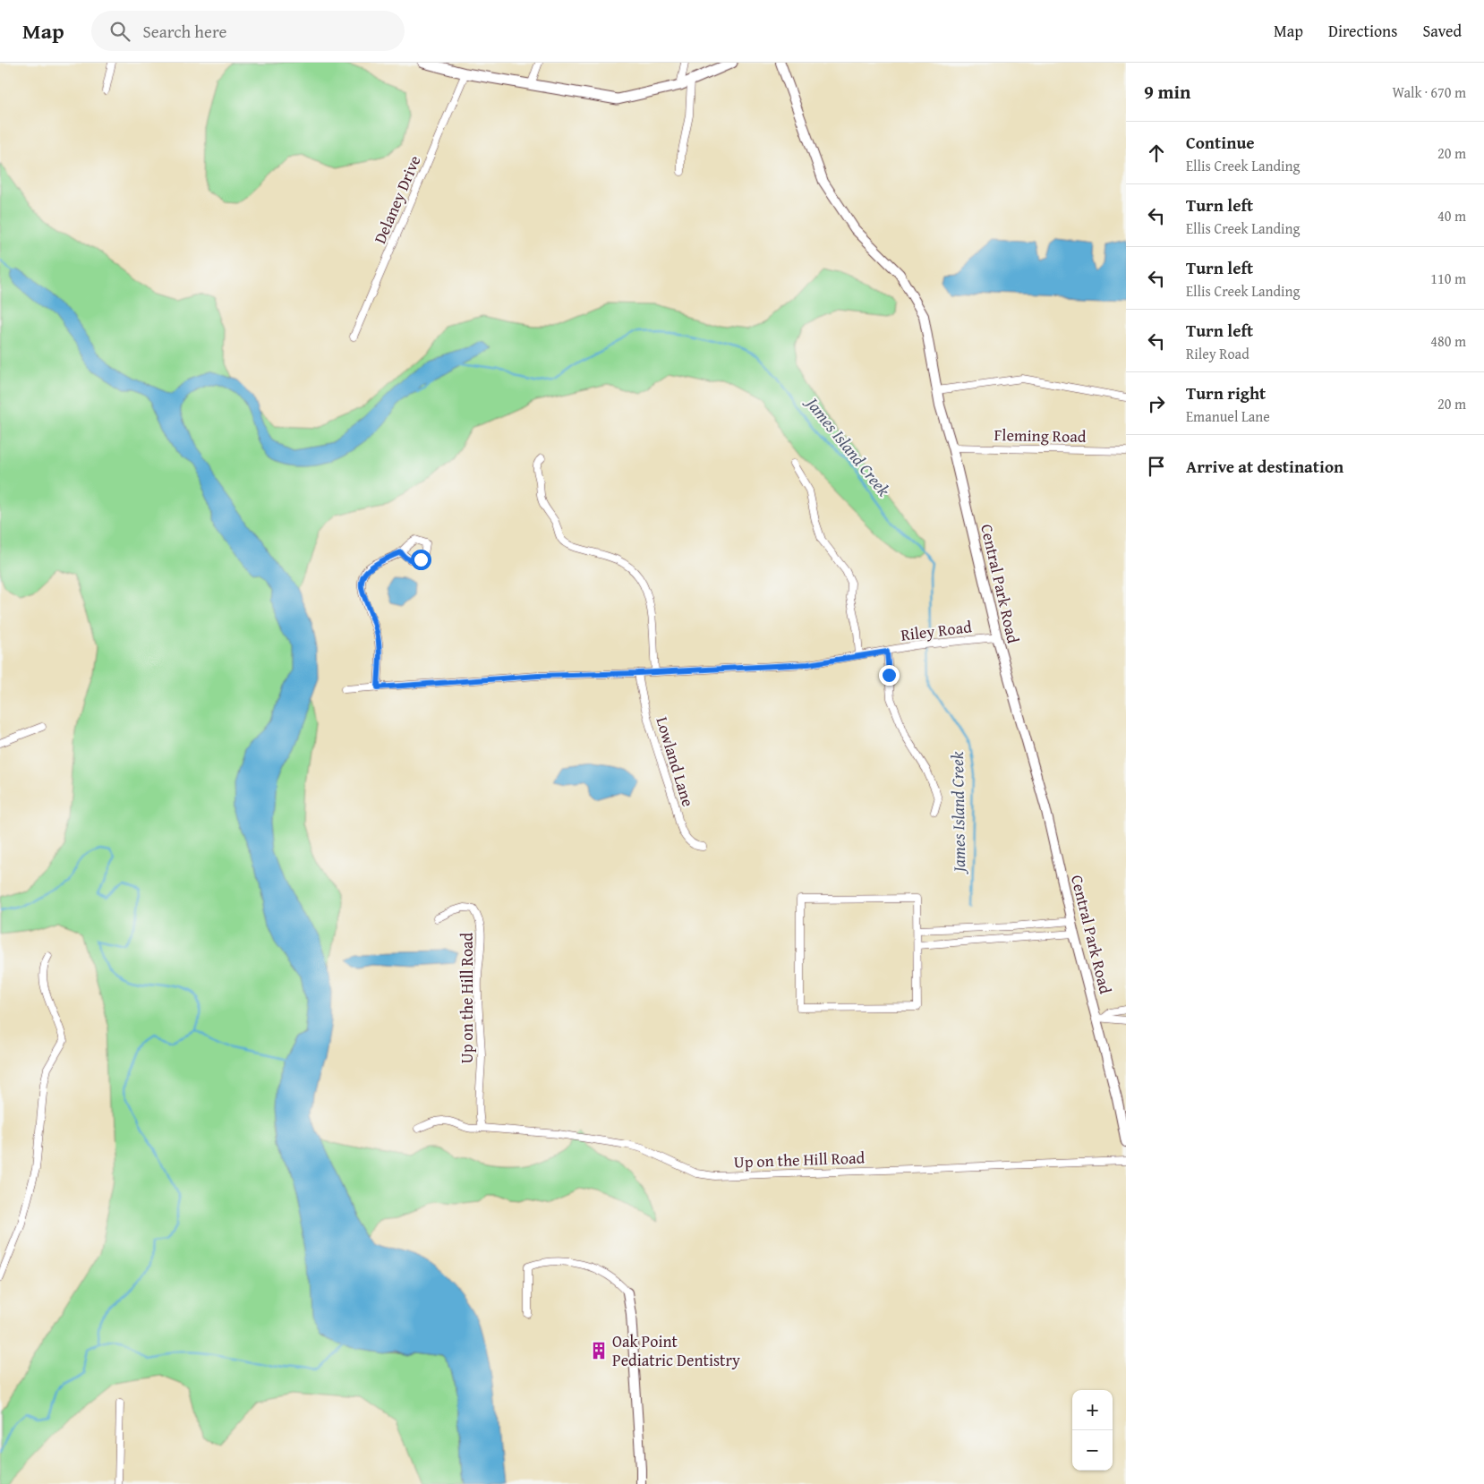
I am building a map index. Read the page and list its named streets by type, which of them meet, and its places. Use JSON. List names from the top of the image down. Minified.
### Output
{"streets":{"street":["Delaney Drive","Fleming Road","Central Park Road","Riley Road","Lowland Lane","Up on the Hill Road"]},"crossings":[["Fleming Road","Central Park Road"],["Central Park Road","Riley Road"],["Riley Road","Lowland Lane"]],"water":["James Island Creek"],"places":{"building":["Oak Point Pediatric Dentistry"]},"page":{"header":"Map","search":"Search here","nav":["Map","Directions","Saved"],"heading":["9 min","Walk · 670 m"],"list":[["Continue","Ellis Creek Landing","20 m"],["Turn left","Ellis Creek Landing","40 m"],["Turn left","Ellis Creek Landing","110 m"],["Turn left","Riley Road","480 m"],["Turn right","Emanuel Lane","20 m"],"Arrive at destination"],"map_buttons":["+","−"]}}
